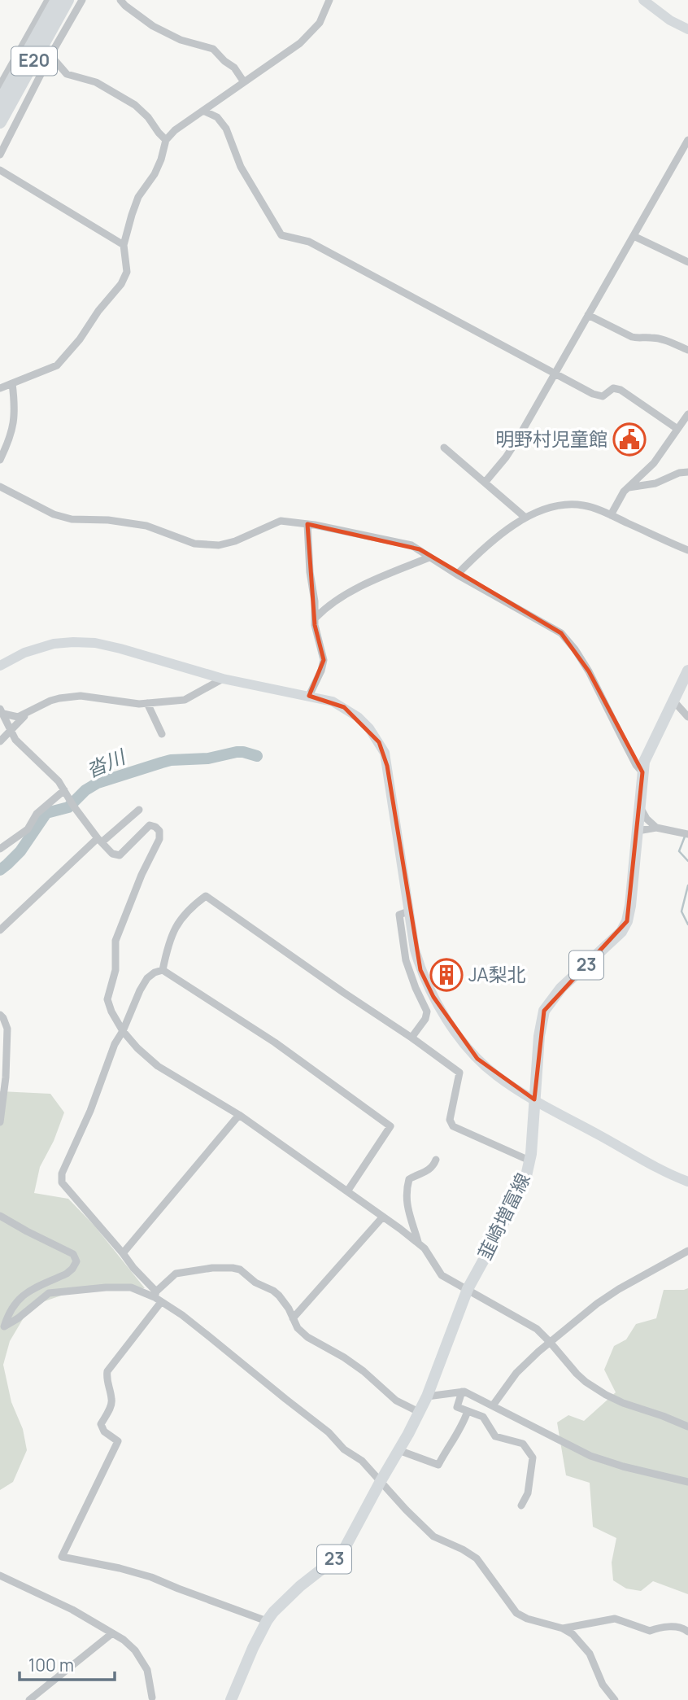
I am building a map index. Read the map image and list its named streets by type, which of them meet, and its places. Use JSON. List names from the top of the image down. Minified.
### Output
{"streets":{"highway":["E20"],"main road":["23","韮崎増富線"]},"water":["沓川"],"places":{"public building":["明野村児童館"],"building":["JA梨北"]},"scale_bar":"100 m"}
